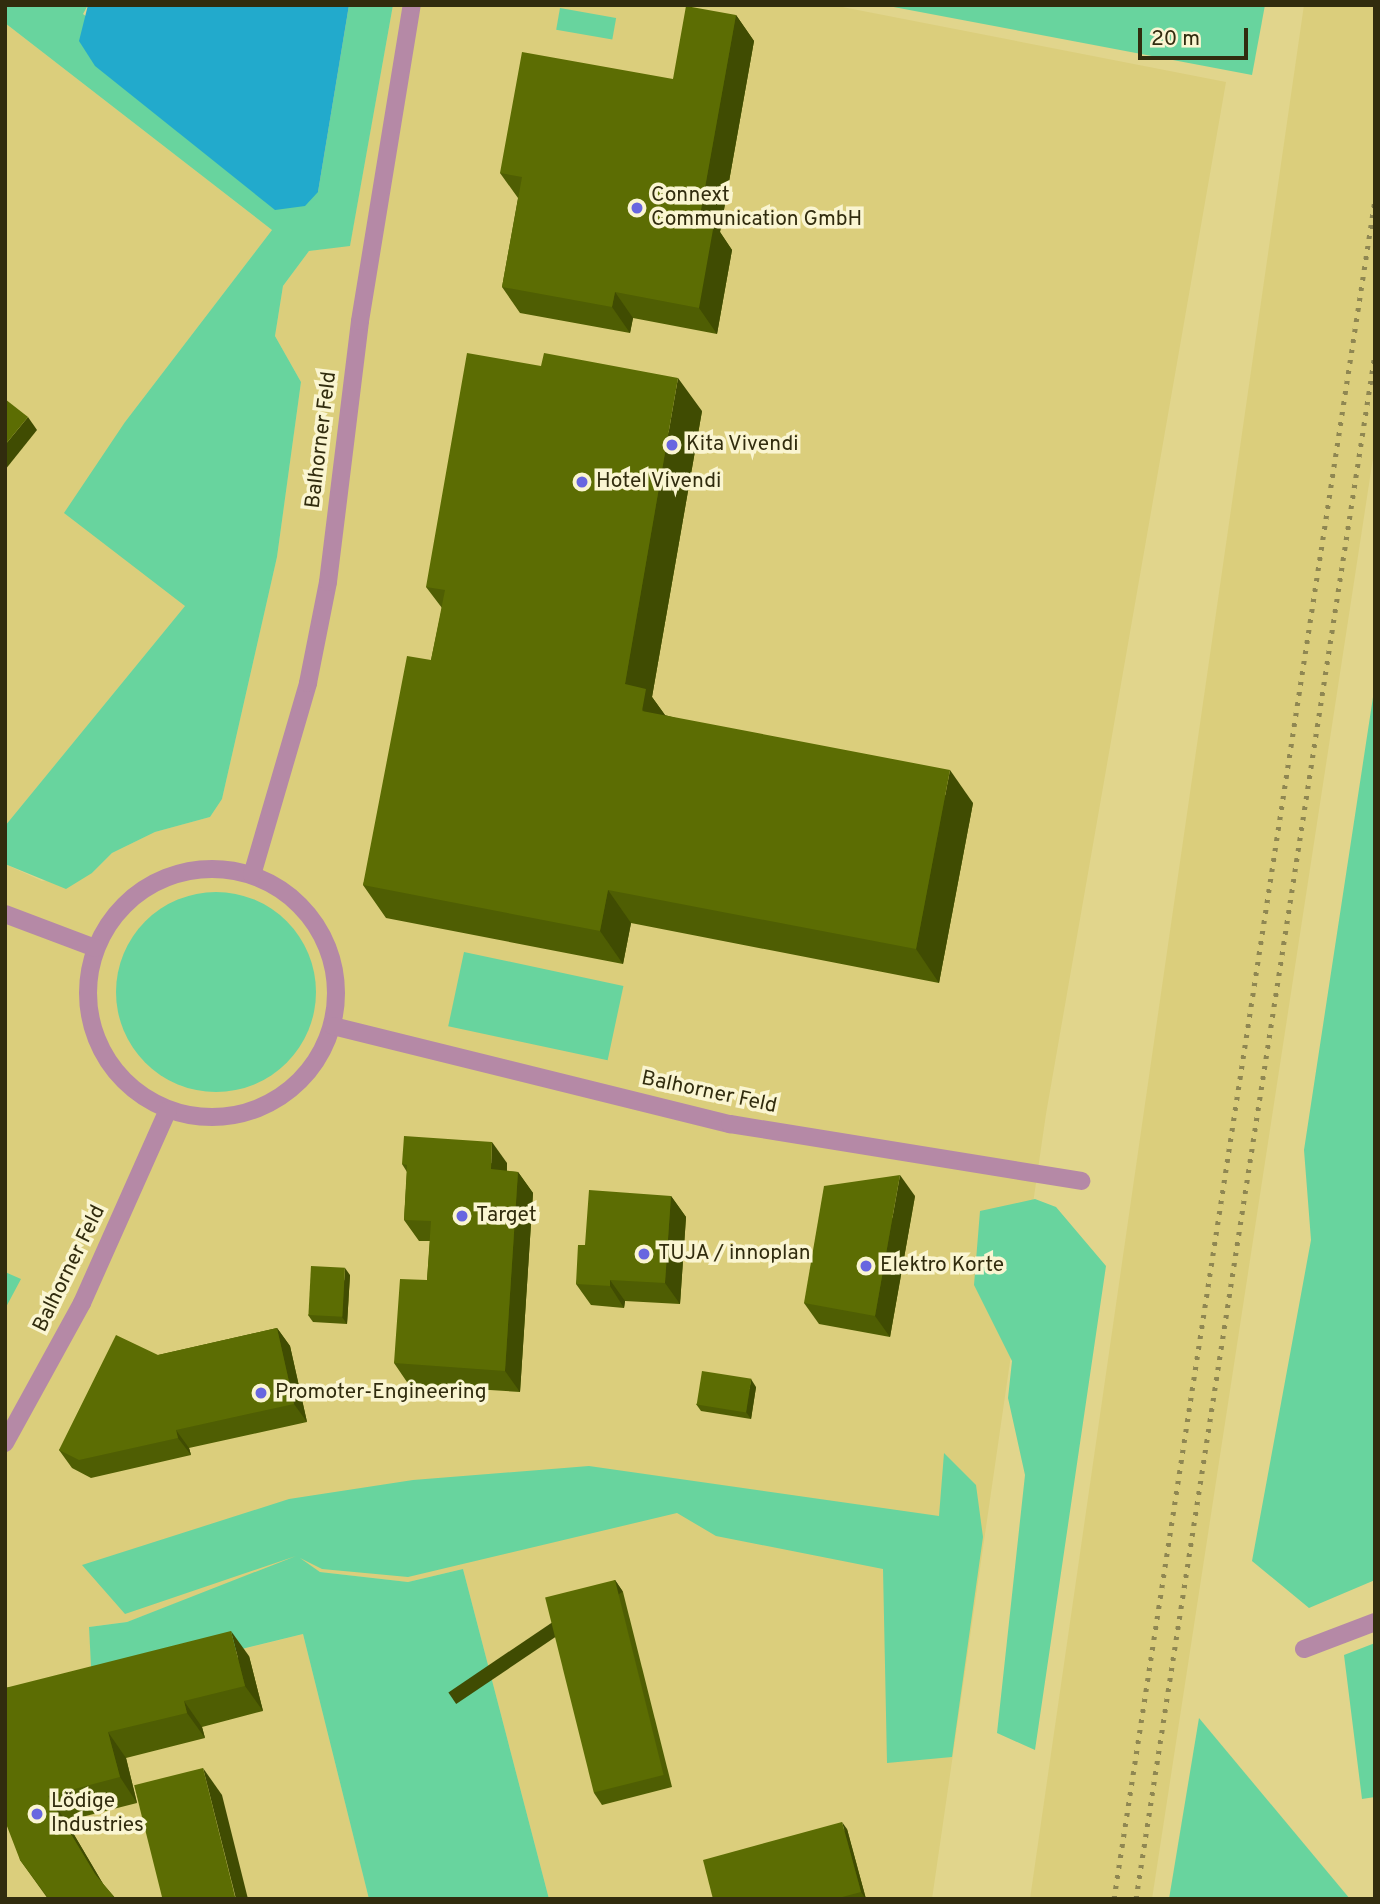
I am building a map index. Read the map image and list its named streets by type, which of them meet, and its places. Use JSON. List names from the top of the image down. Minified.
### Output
{"streets":{"street":["Balhorner Feld"]},"places":["Connext Communication GmbH","Kita Vivendi","Hotel Vivendi","Target","TUJA / innoplan","Elektro Korte","Promoter-Engineering","Lödige Industries"],"scale_bar":"20 m"}
